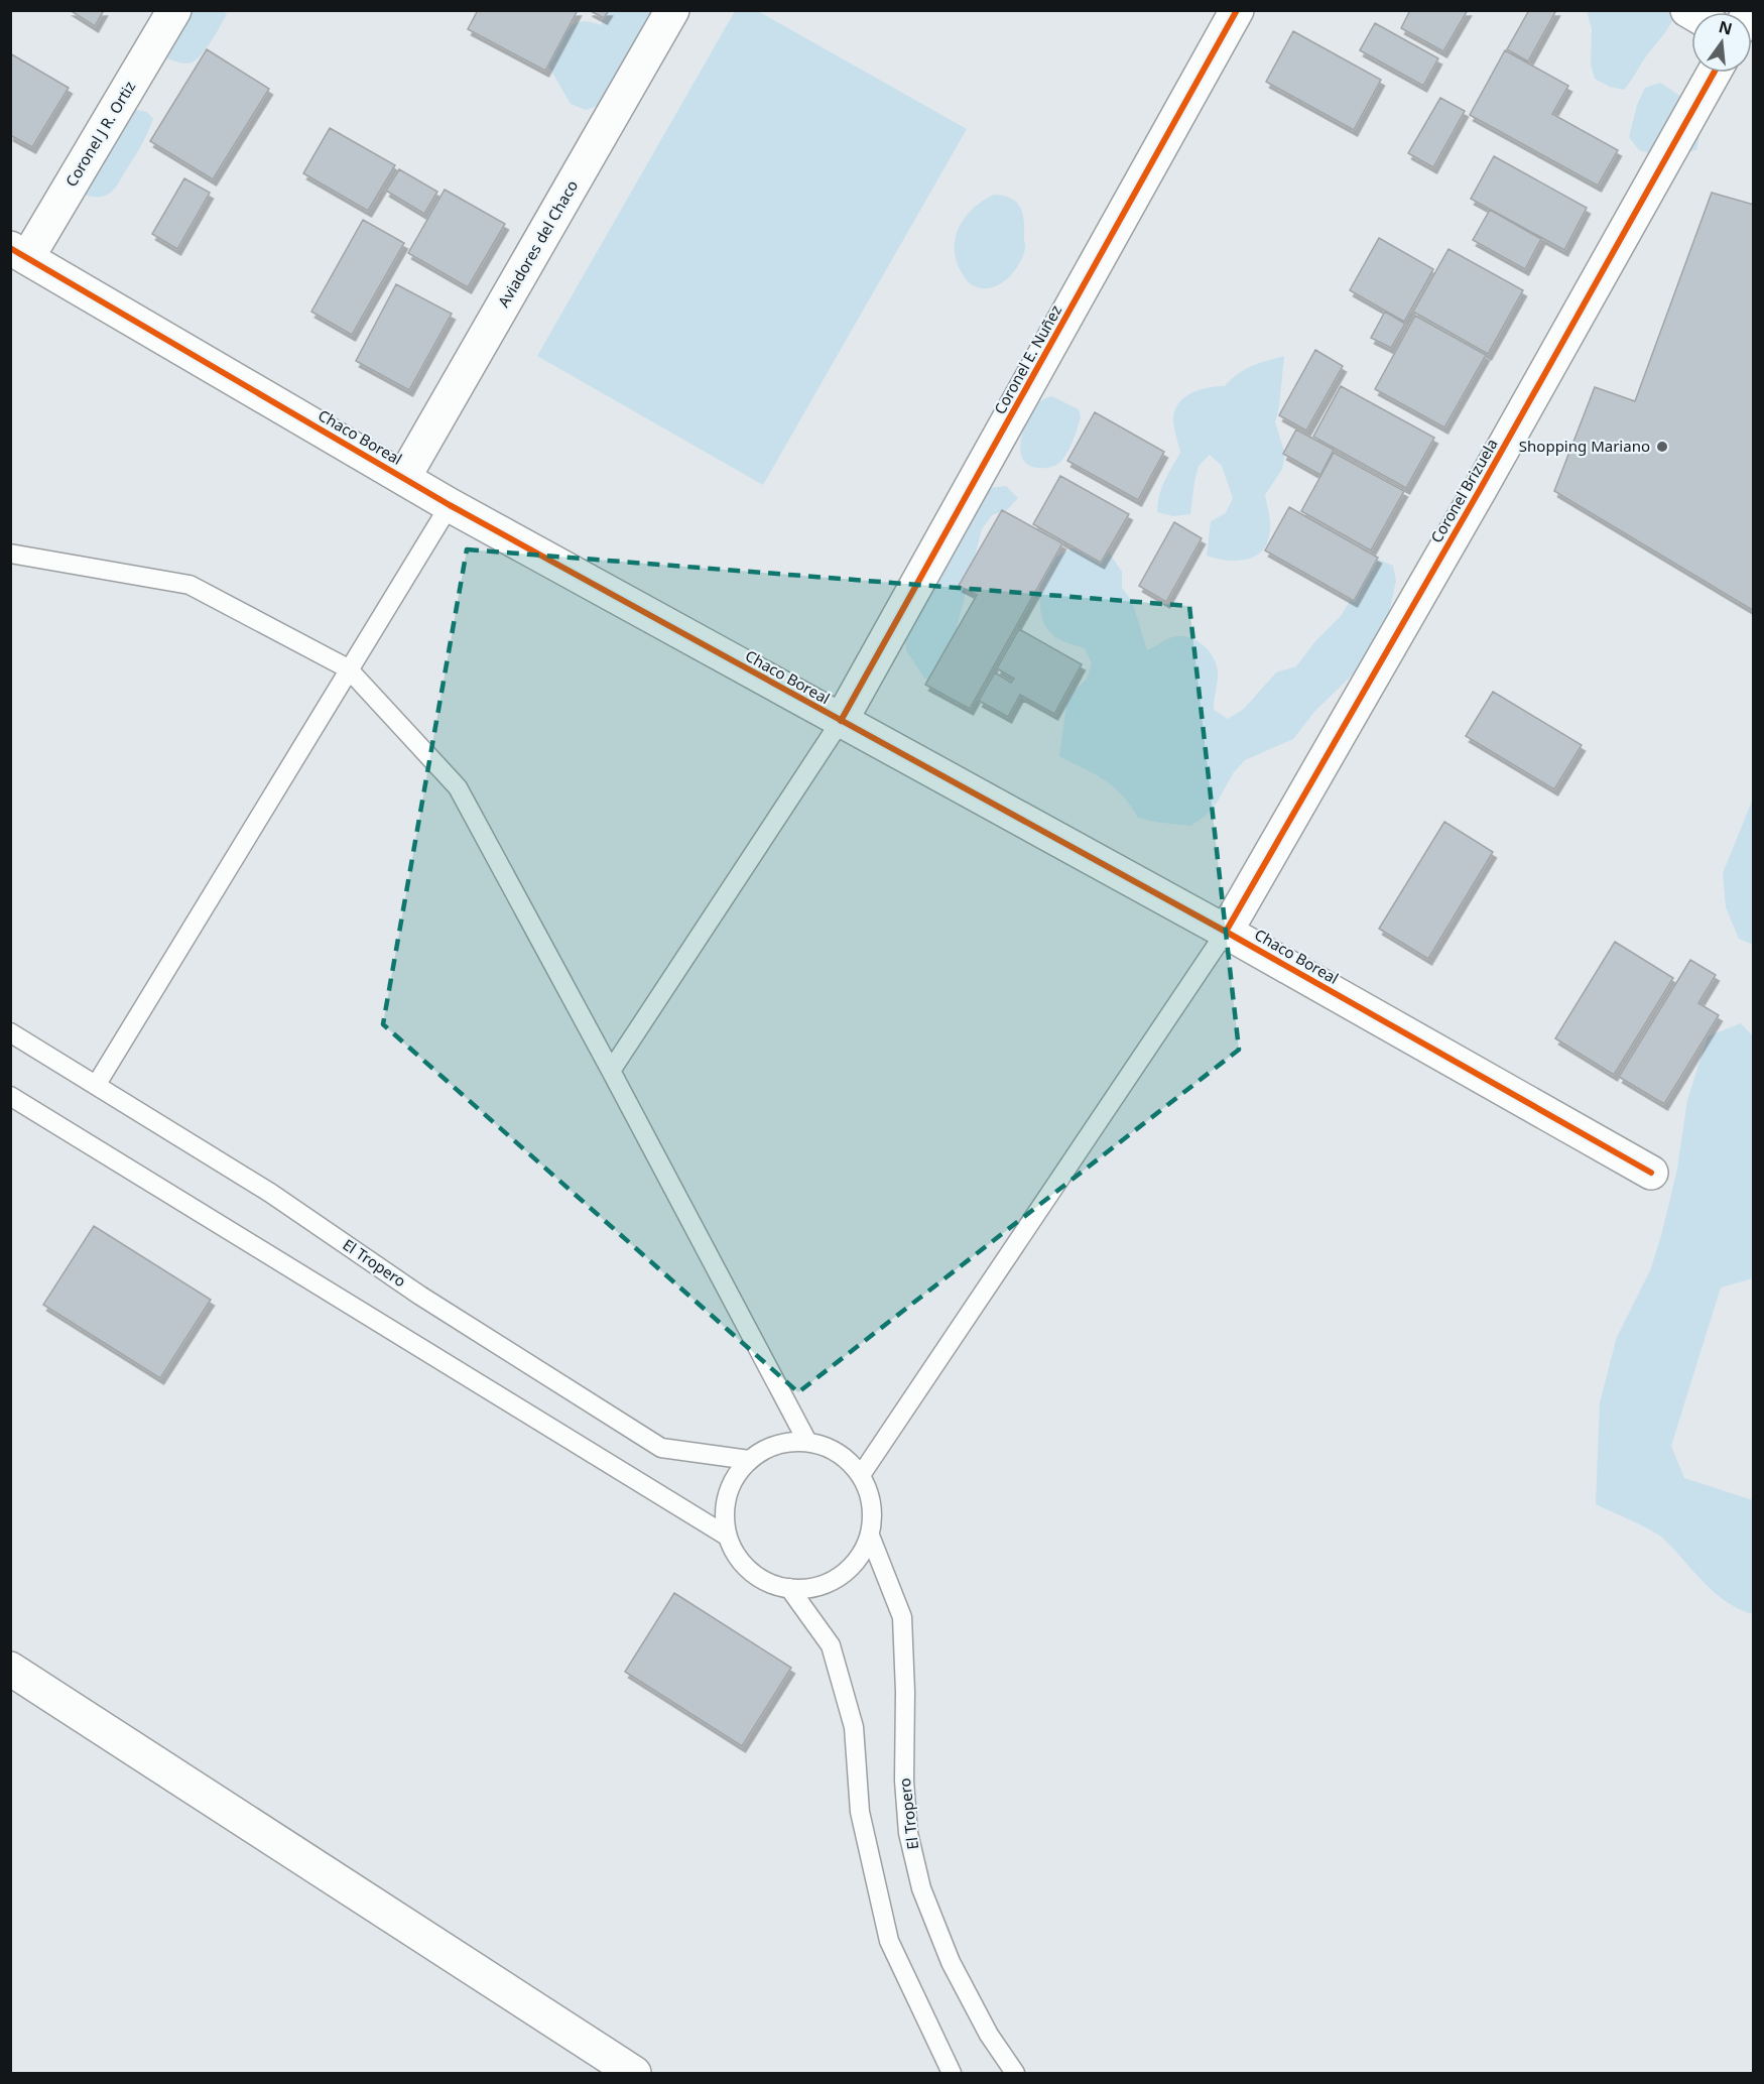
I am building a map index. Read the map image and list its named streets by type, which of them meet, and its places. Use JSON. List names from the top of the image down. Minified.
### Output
{"streets":{"street":["Coronel J R. Ortiz","Aviadores del Chaco","Coronel E. Nuñez","Chaco Boreal","Coronel Brizuela"],"lane":["El Tropero"]},"crossings":[["Coronel J R. Ortiz","Chaco Boreal"],["Aviadores del Chaco","Chaco Boreal"],["Coronel E. Nuñez","Chaco Boreal"],["Chaco Boreal","Coronel Brizuela"]],"places":["Shopping Mariano"],"north":"top"}
